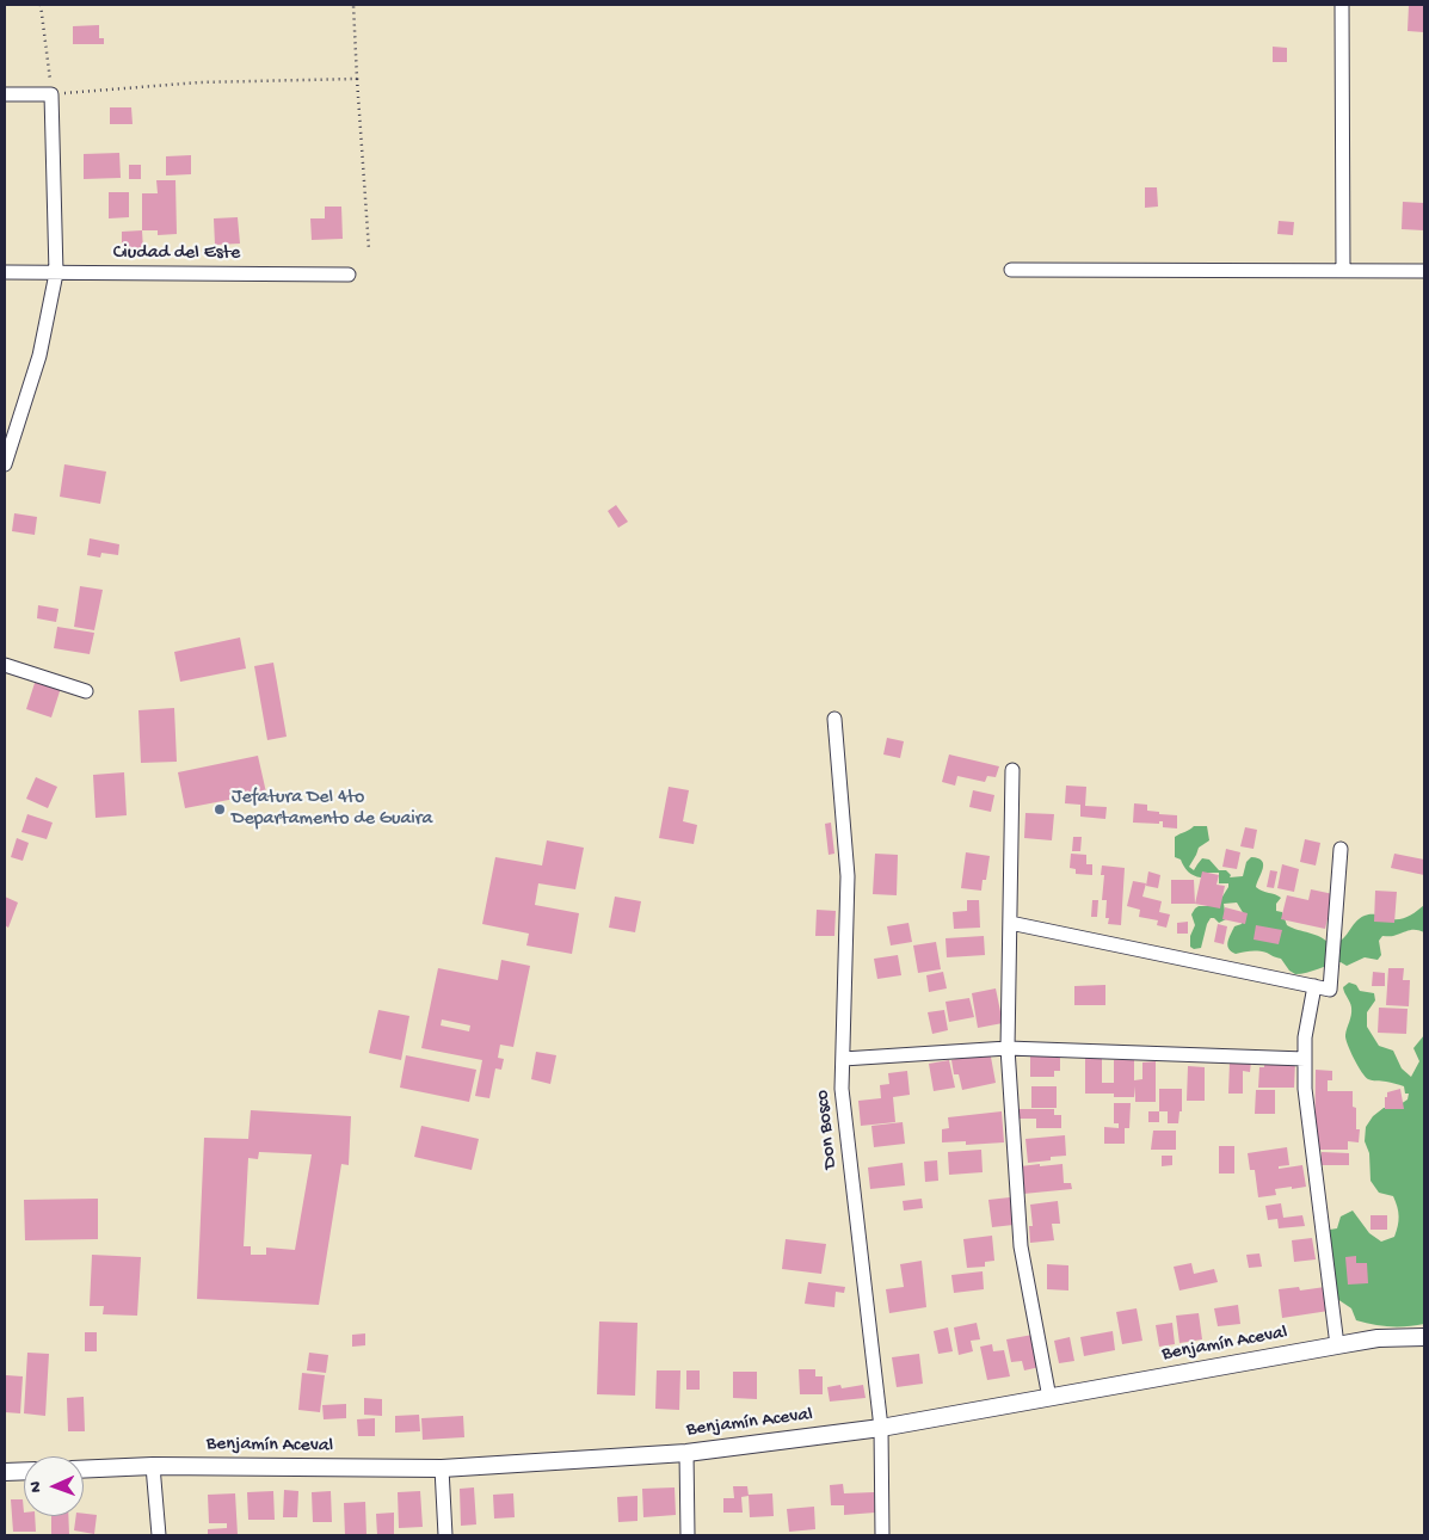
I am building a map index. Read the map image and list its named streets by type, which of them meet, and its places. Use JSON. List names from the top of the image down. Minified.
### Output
{"streets":{"street":["Ciudad del Este","Don Bosco","Benjamín Aceval"]},"crossings":[["Don Bosco","Benjamín Aceval"]],"places":["Jefatura Del 4to Departamento de Guaira"],"north":"left"}
